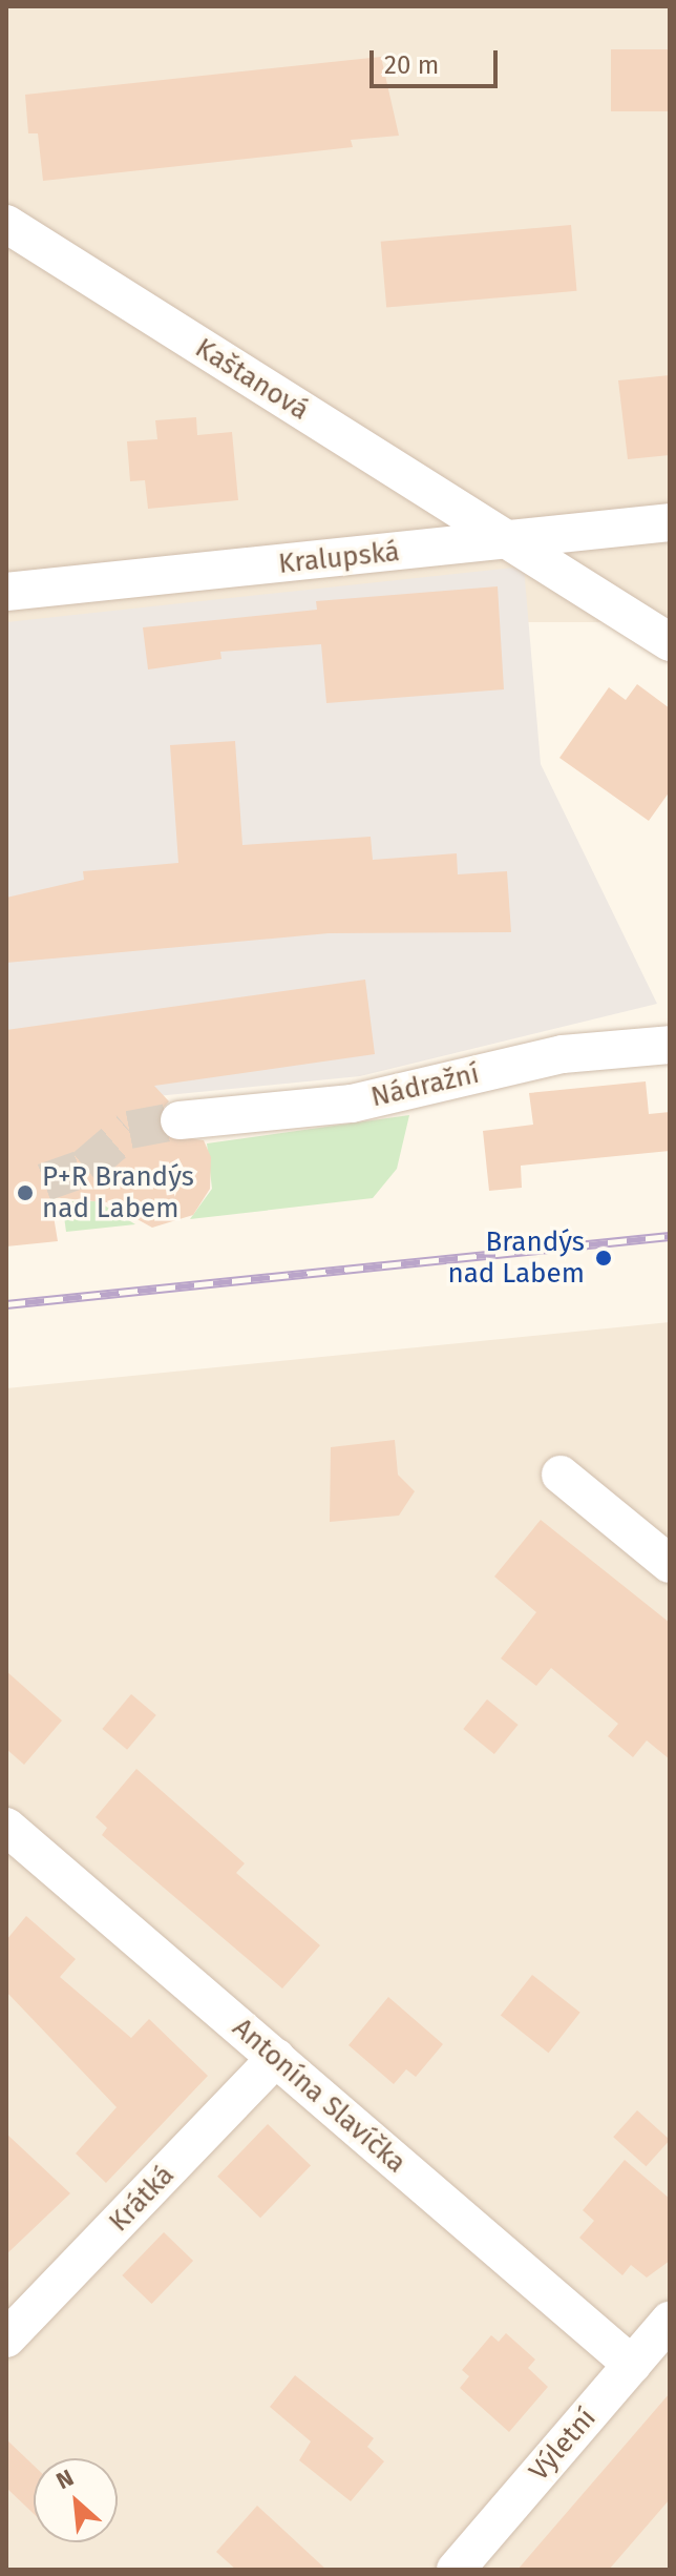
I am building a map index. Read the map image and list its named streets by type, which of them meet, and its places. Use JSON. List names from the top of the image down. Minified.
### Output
{"streets":{"street":["Kaštanová","Kralupská","Nádražní","Antonína Slavíčka","Krátká","Výletní"]},"crossings":[["Kaštanová","Kralupská"],["Antonína Slavíčka","Krátká"],["Antonína Slavíčka","Výletní"]],"places":["P+R Brandýs nad Labem","Brandýs nad Labem"],"scale_bar":"20 m","north":"top left"}
